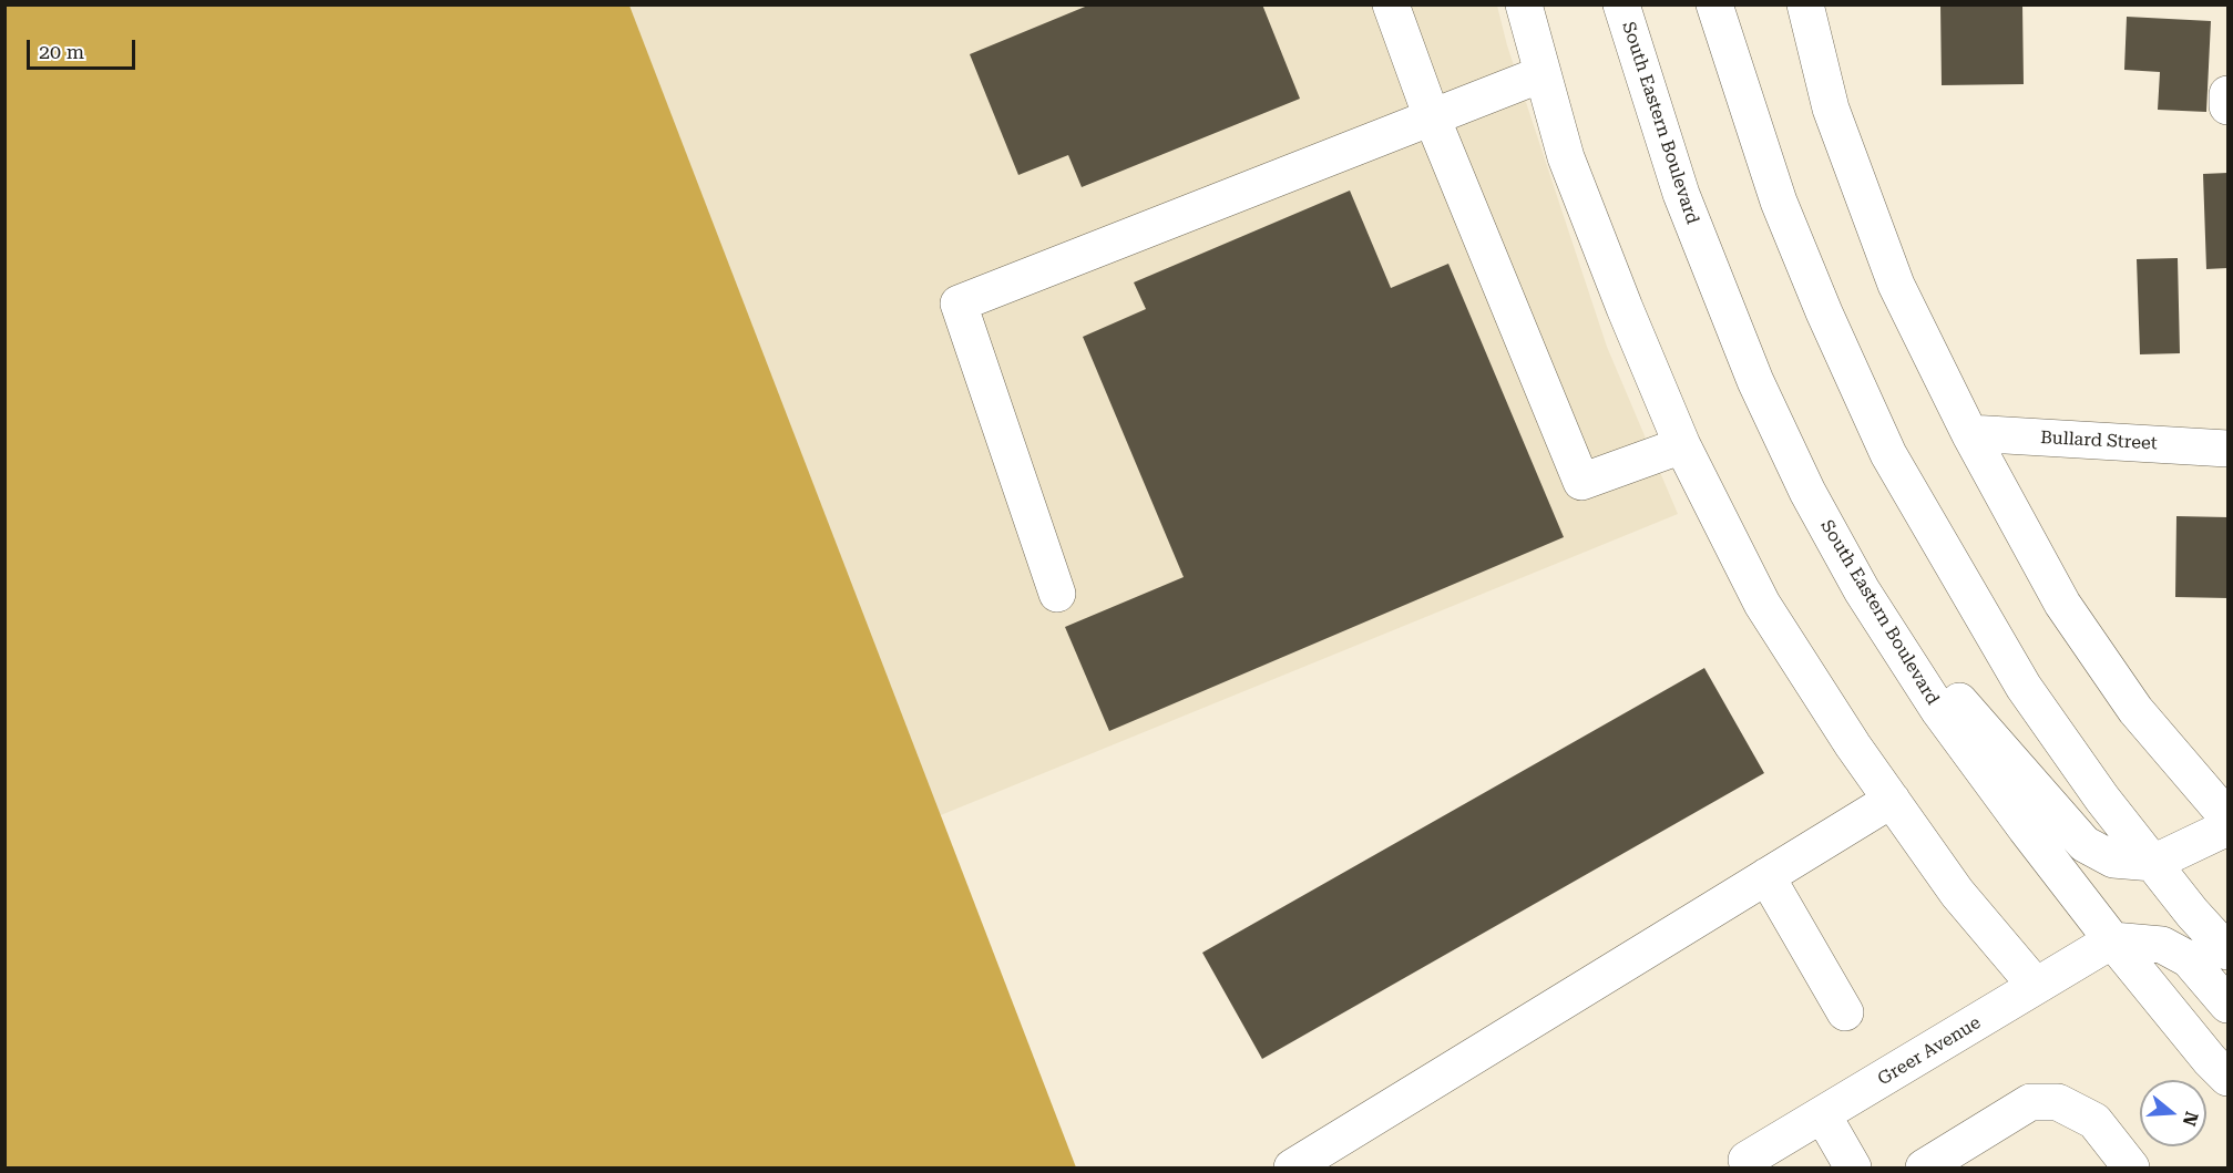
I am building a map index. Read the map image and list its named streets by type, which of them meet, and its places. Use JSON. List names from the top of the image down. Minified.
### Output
{"streets":{"main road":["South Eastern Boulevard","Bullard Street","Greer Avenue"]},"crossings":[["South Eastern Boulevard","Greer Avenue"]],"scale_bar":"20 m","north":"right"}
